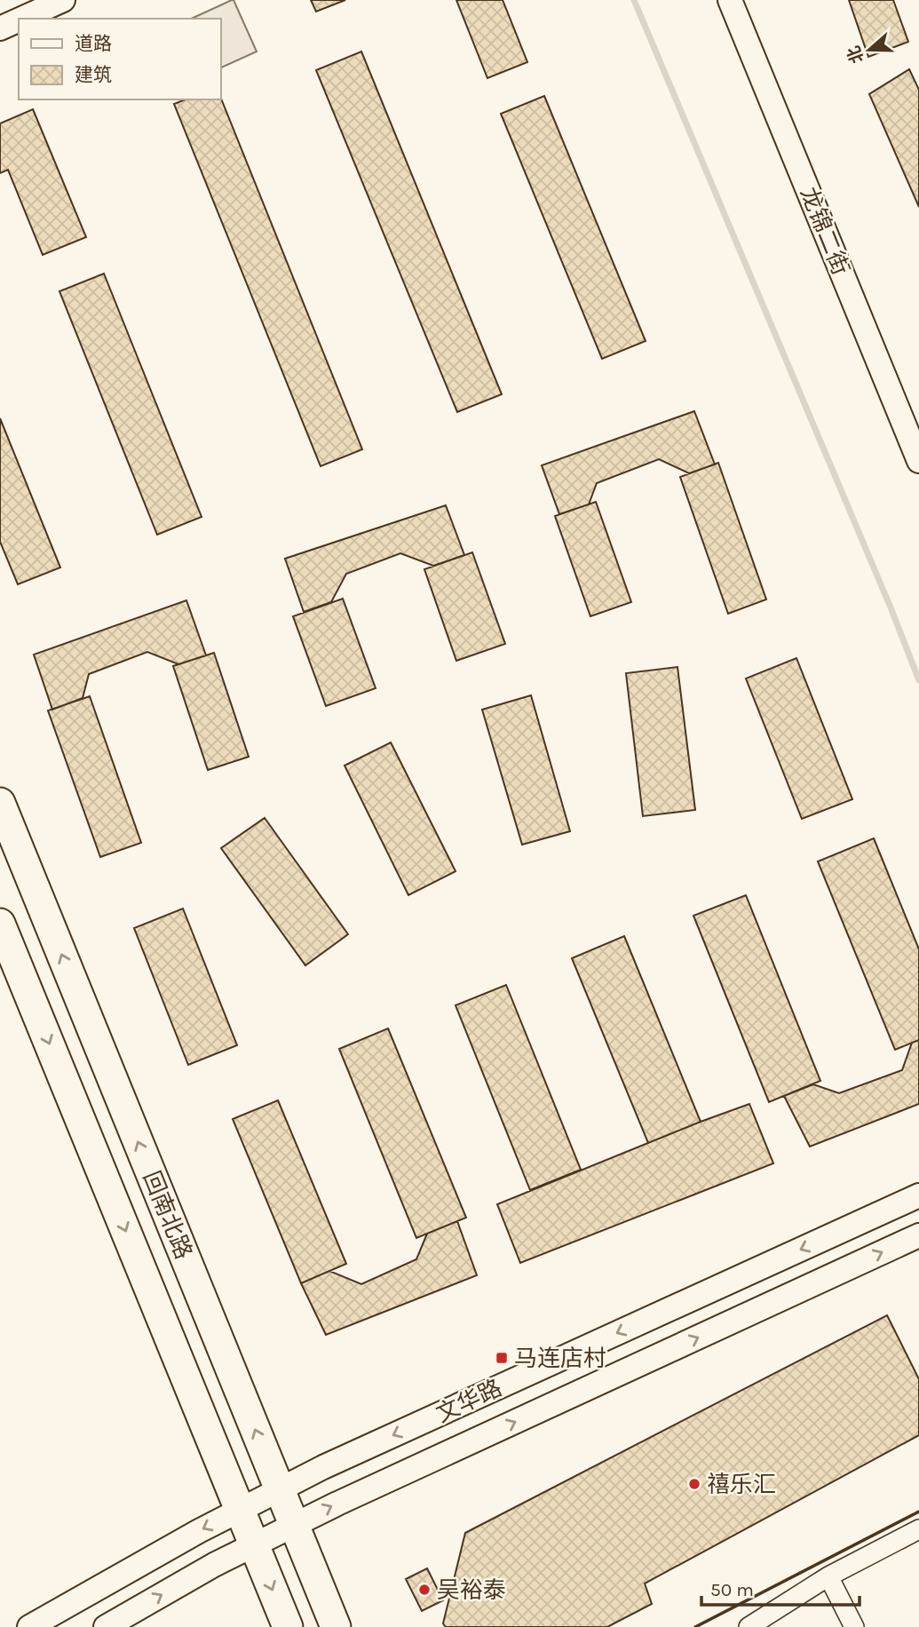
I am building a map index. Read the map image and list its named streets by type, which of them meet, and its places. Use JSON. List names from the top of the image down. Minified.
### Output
{"streets":{"main road":["回南北路"],"street":["龙锦二街","文华路"]},"crossings":[["回南北路","文华路"]],"places":{"transit":["马连店村"],"other":["禧乐汇","吴裕泰"]},"legend":["道路","建筑"],"scale_bar":"50 m","north":"left"}
